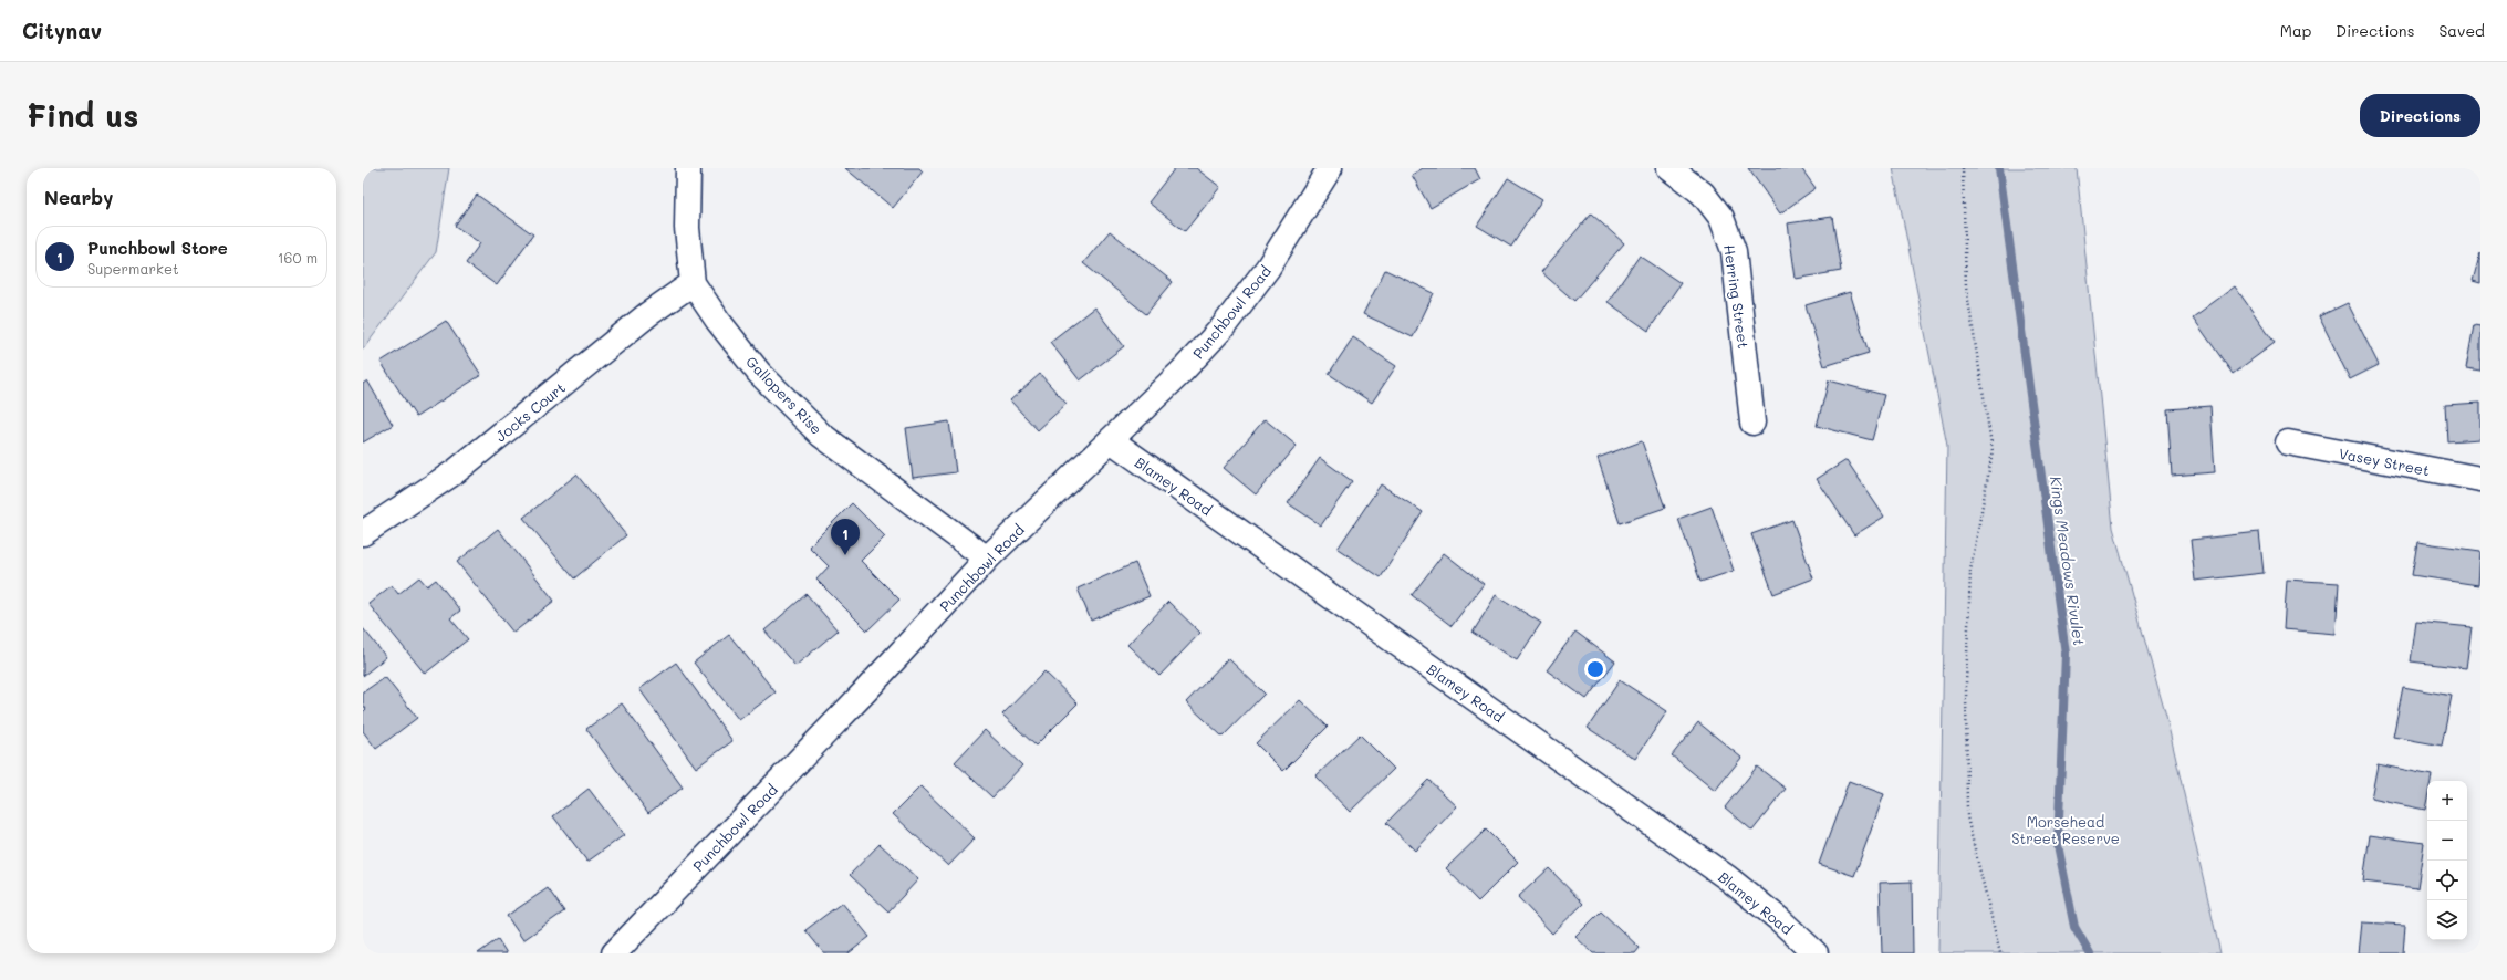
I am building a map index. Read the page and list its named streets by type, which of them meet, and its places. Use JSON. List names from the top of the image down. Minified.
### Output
{"streets":{"street":["Herring Street","Punchbowl Road","Gallopers Rise","Jocks Court","Vasey Street","Blamey Road"]},"crossings":[["Punchbowl Road","Gallopers Rise"],["Punchbowl Road","Blamey Road"],["Gallopers Rise","Jocks Court"]],"water":["Kings Meadows Rivulet"],"parks":["Morsehead Street Reserve"],"page":{"header":"Citynav","nav":["Map","Directions","Saved"],"buttons":"Directions","title":"Find us","heading":"Nearby","list":[{"mark":"1","name":"Punchbowl Store","note":"Supermarket","value":"160 m"}],"pins":"1","map_buttons":["+","−"]}}
